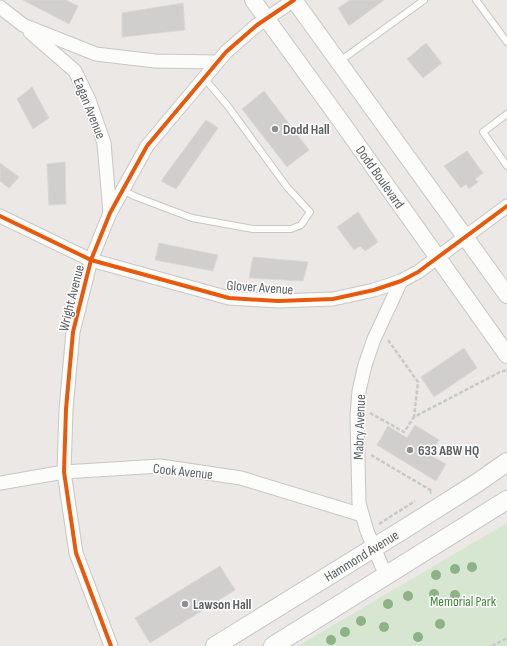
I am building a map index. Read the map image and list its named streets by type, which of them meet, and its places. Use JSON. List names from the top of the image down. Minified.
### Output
{"streets":{"main road":["Hammond Avenue"],"street":["Eagan Avenue","Dodd Boulevard","Glover Avenue","Wright Avenue","Mabry Avenue","Cook Avenue"]},"crossings":[["Eagan Avenue","Wright Avenue"],["Dodd Boulevard","Glover Avenue"],["Dodd Boulevard","Wright Avenue"],["Glover Avenue","Wright Avenue"],["Glover Avenue","Mabry Avenue"],["Wright Avenue","Cook Avenue"],["Mabry Avenue","Cook Avenue"],["Mabry Avenue","Hammond Avenue"]],"parks":["Memorial Park"],"places":["Dodd Hall","633 ABW HQ","Lawson Hall"]}
